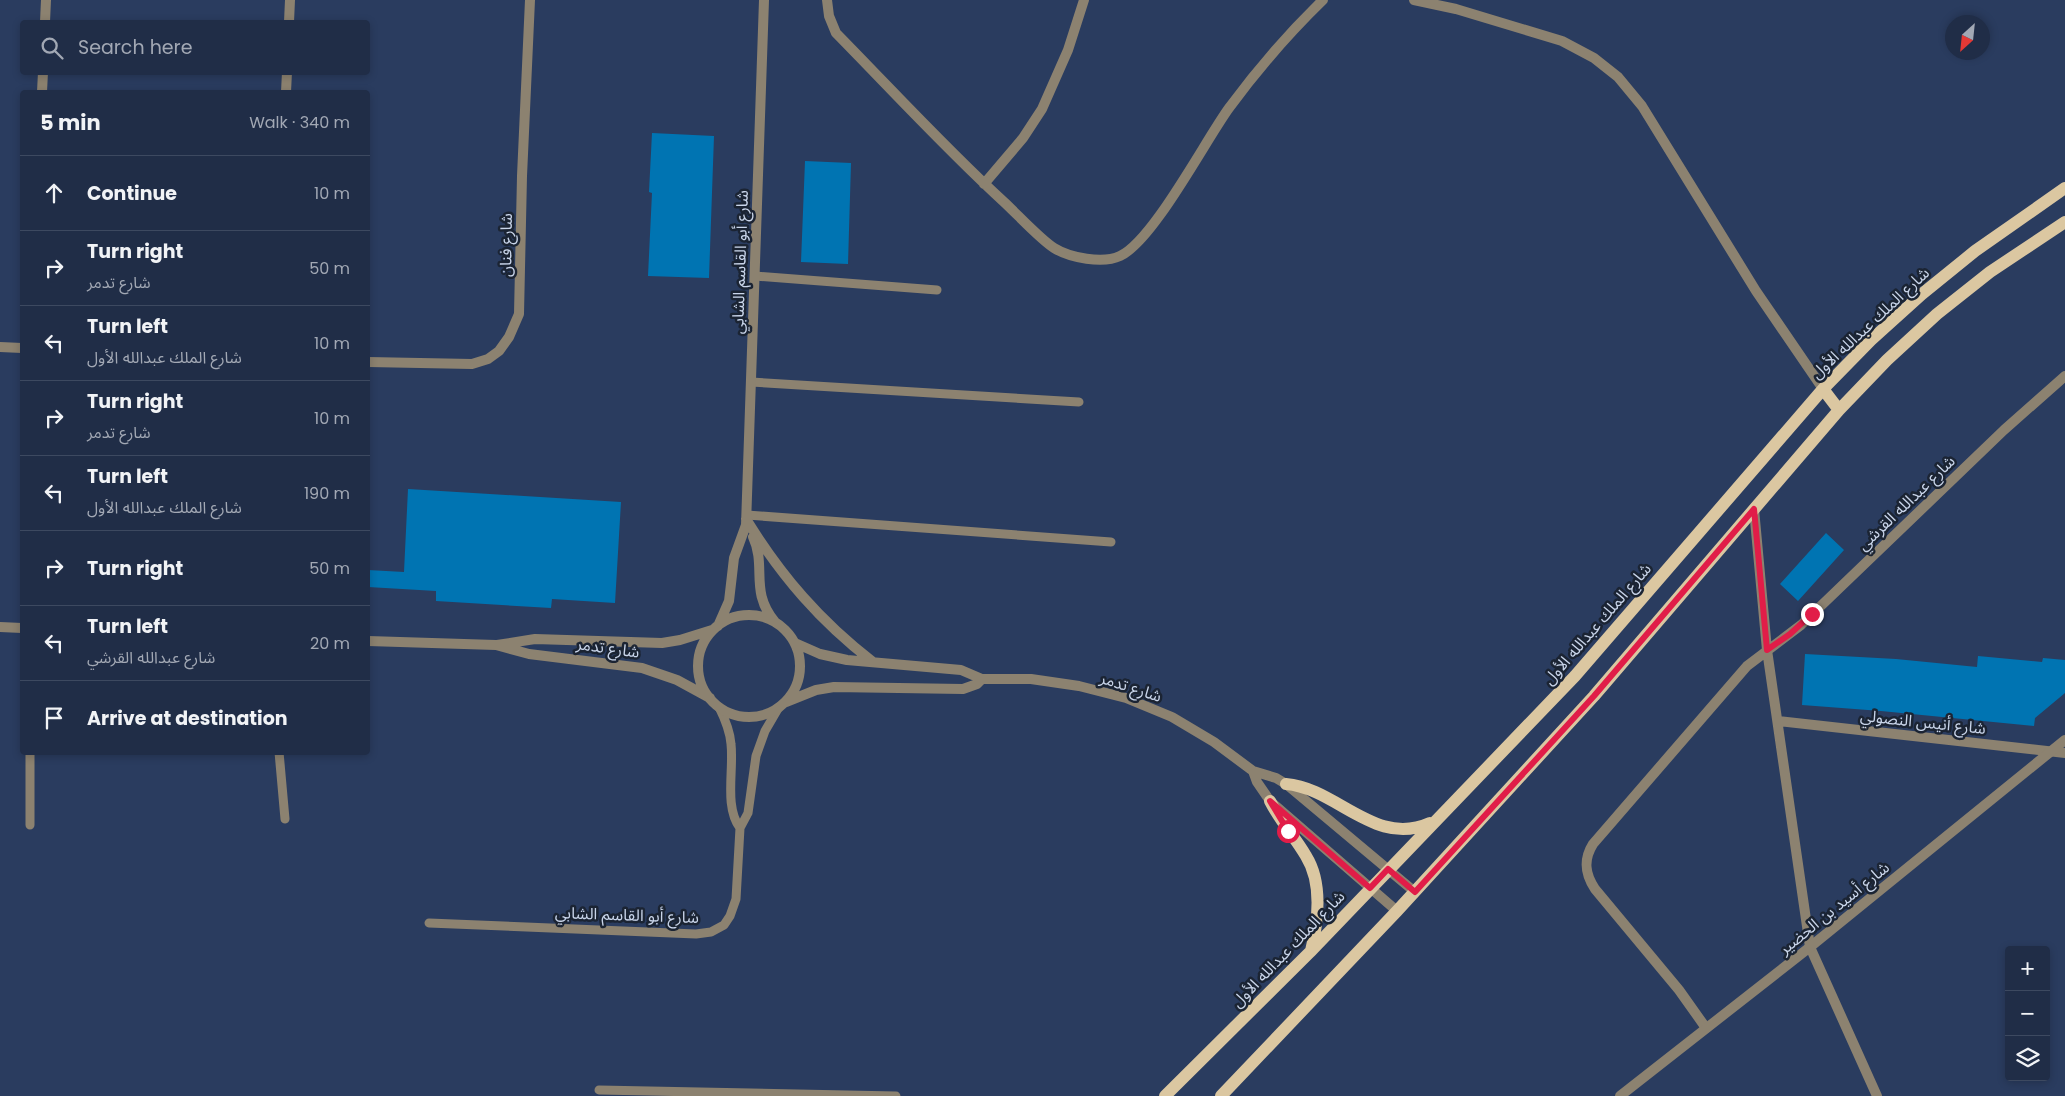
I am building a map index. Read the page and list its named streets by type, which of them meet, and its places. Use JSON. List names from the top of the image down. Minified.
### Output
{"streets":{"main road":["شارع الملك عبدالله الأول"],"street":["شارع فنان","شارع أبو القاسم الشابي","شارع عبدالله القرشي","شارع تدمر","شارع أنيس النصولي","شارع أسيد بن الحضير"]},"crossings":[["شارع أبو القاسم الشابي","شارع تدمر"],["شارع الملك عبدالله الأول","شارع تدمر"],["شارع عبدالله القرشي","شارع أسيد بن الحضير"],["شارع أنيس النصولي","شارع أسيد بن الحضير"]],"north":"bottom left","page":{"search":"Search here","heading":["5 min","Walk · 340 m"],"list":[["Continue","10 m"],["Turn right","شارع تدمر","50 m"],["Turn left","شارع الملك عبدالله الأول","10 m"],["Turn right","شارع تدمر","10 m"],["Turn left","شارع الملك عبدالله الأول","190 m"],["Turn right","50 m"],["Turn left","شارع عبدالله القرشي","20 m"],"Arrive at destination"],"map_buttons":["+","−"]}}
